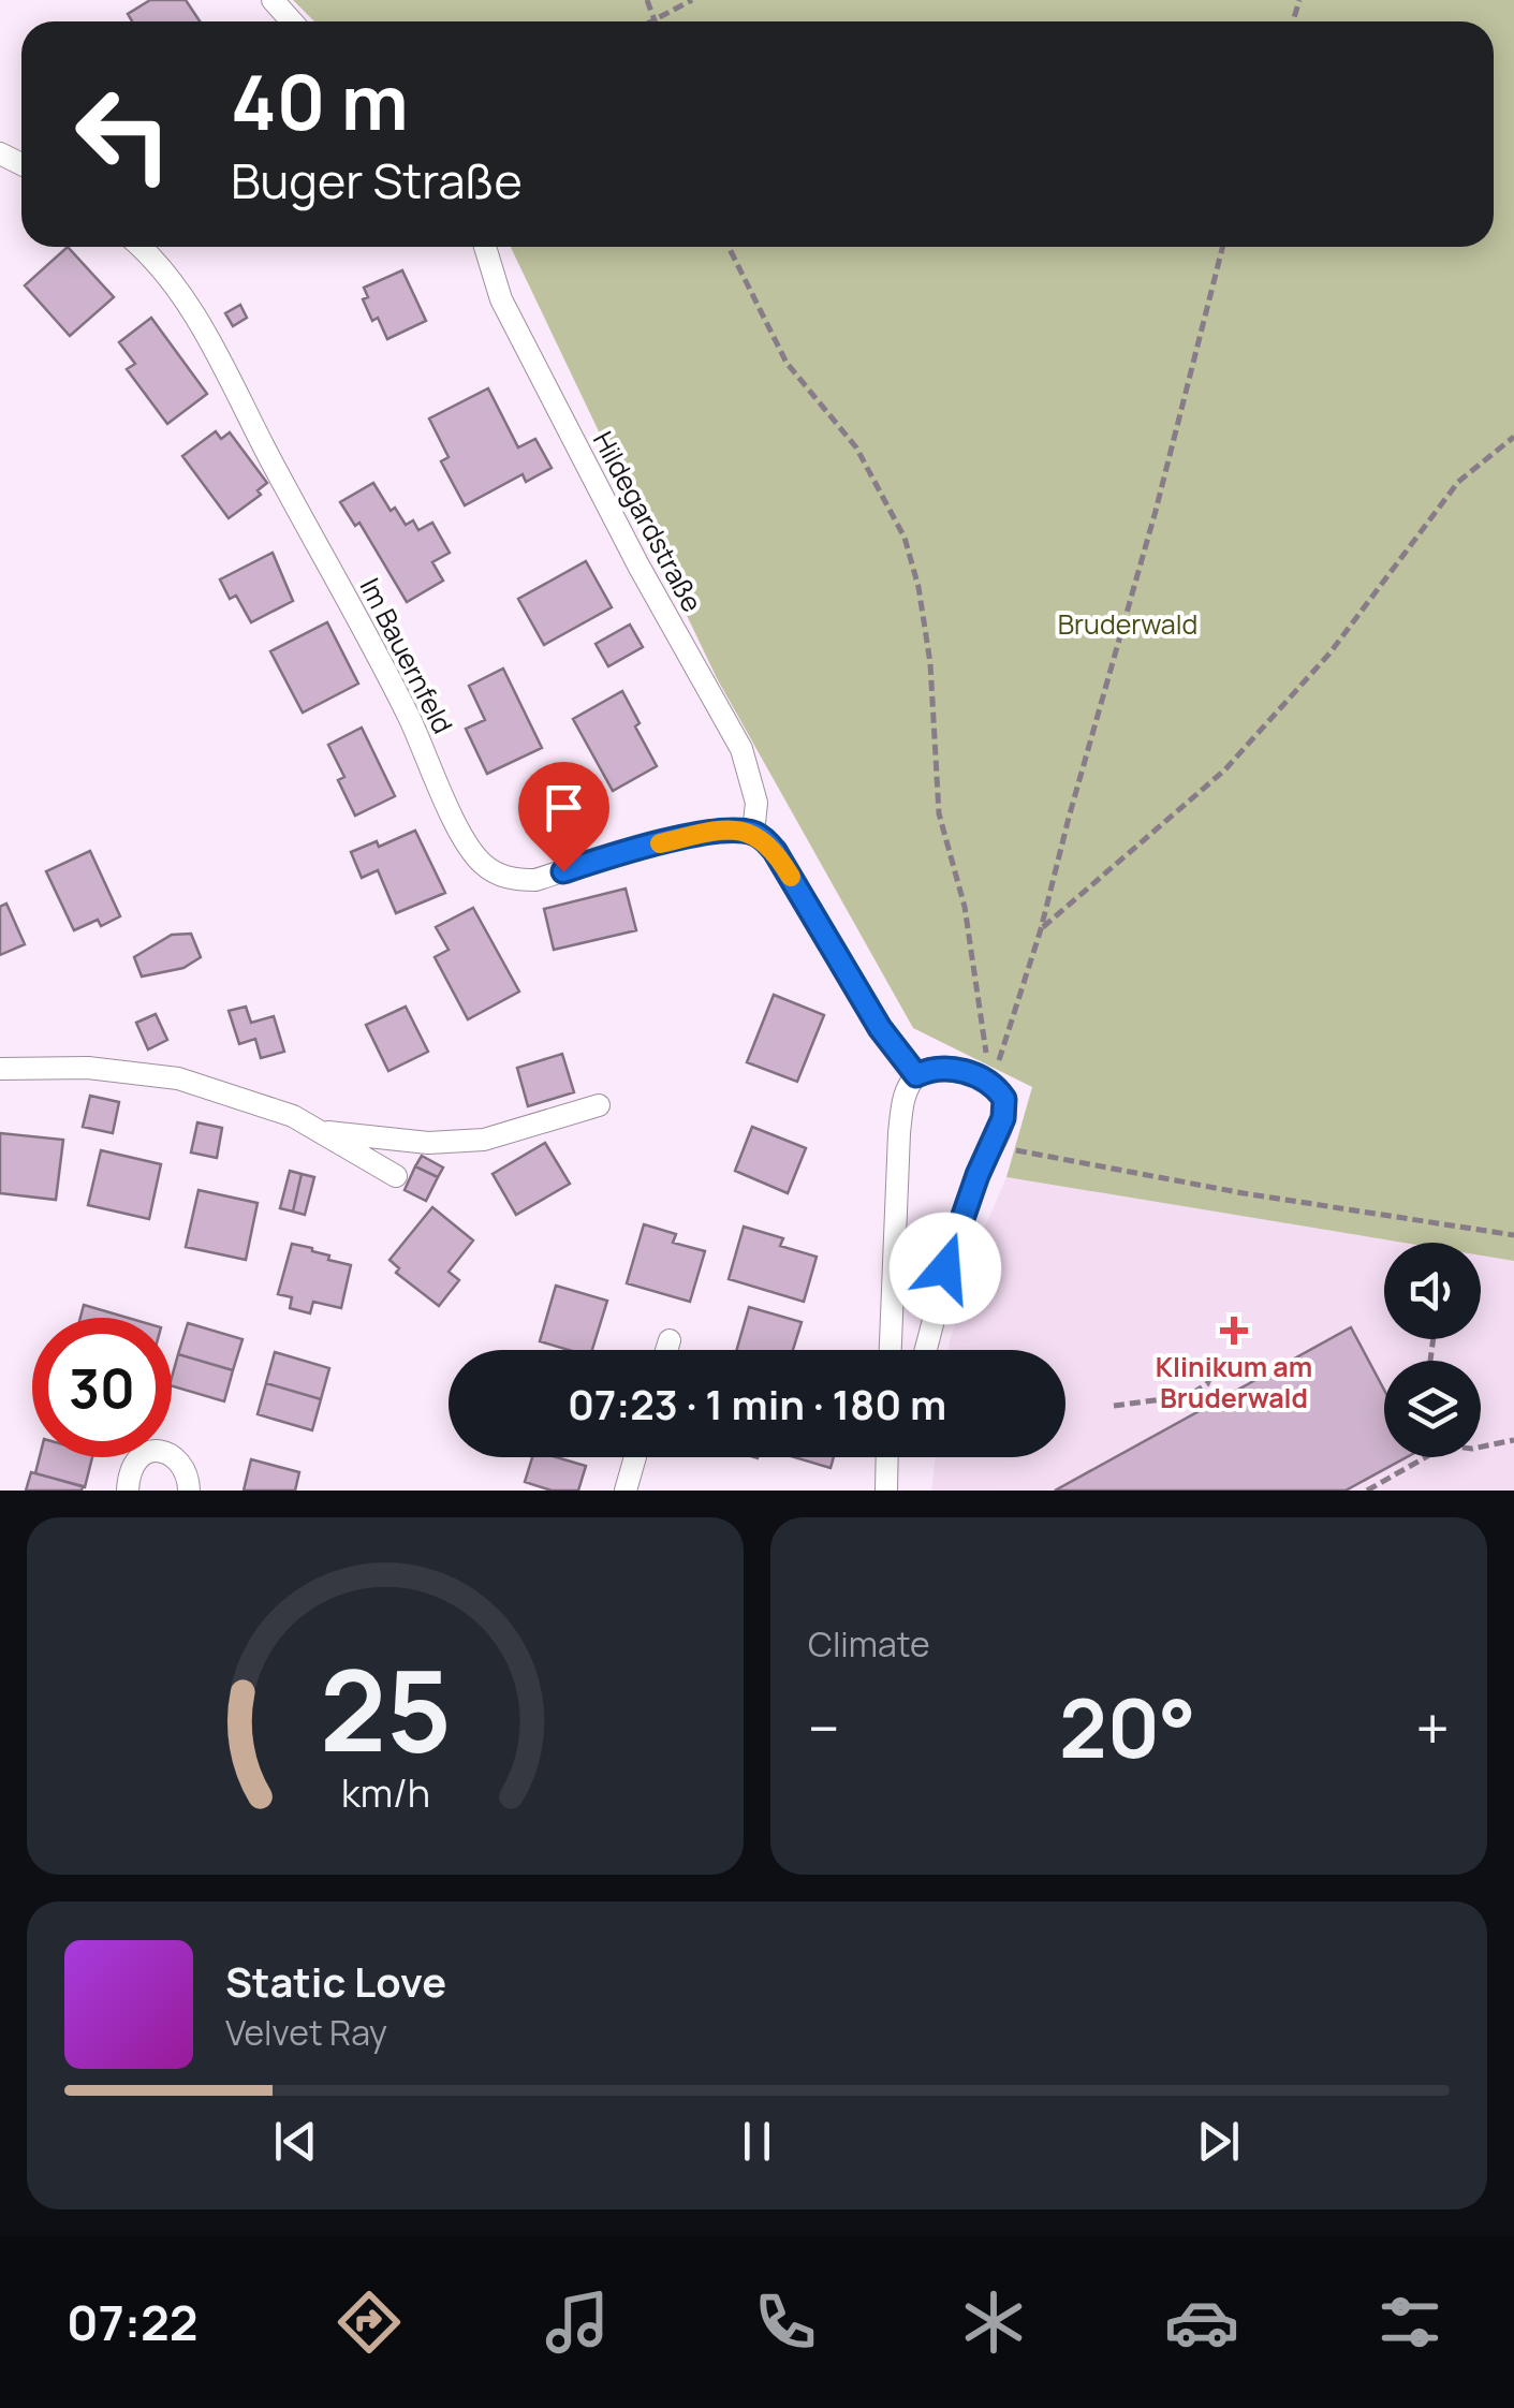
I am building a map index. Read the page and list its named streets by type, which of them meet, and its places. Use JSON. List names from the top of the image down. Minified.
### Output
{"streets":{"street":["Hildegardstraße","Im Bauernfeld"]},"crossings":[["Hildegardstraße","Im Bauernfeld"]],"parks":["Bruderwald"],"places":{"health":["Klinikum am Bruderwald"]},"page":{"turn":["40 m","Buger Straße"],"limit":"30","trip":"07:23 · 1 min · 180 m","tile":"Climate","heat":["−","20°","+"],"song":["Static Love","Velvet Ray"],"tabs":"07:22","gauge":["25","km/h"]}}
